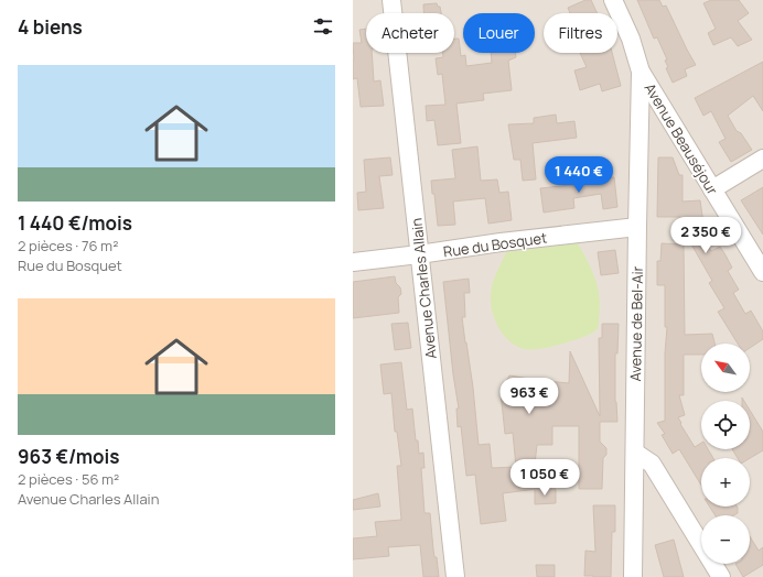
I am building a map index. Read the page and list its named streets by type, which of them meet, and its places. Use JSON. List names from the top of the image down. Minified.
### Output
{"streets":{"street":["Avenue Beauséjour","Rue du Bosquet","Avenue Charles Allain","Avenue de Bel-Air"]},"crossings":[["Avenue Beauséjour","Avenue de Bel-Air"],["Rue du Bosquet","Avenue Charles Allain"],["Rue du Bosquet","Avenue de Bel-Air"]],"north":"top left","page":{"heading":"4 biens","chip":["Acheter","Louer","Filtres"],"list":[{"name":"1 440 €/mois","note":"2 pièces · 76 m² · Rue du Bosquet"},{"name":"963 €/mois","note":"2 pièces · 56 m² · Avenue Charles Allain"}],"price":["1 440 €","2 350 €","963 €","1 050 €"],"map_buttons":["+","−"]}}
